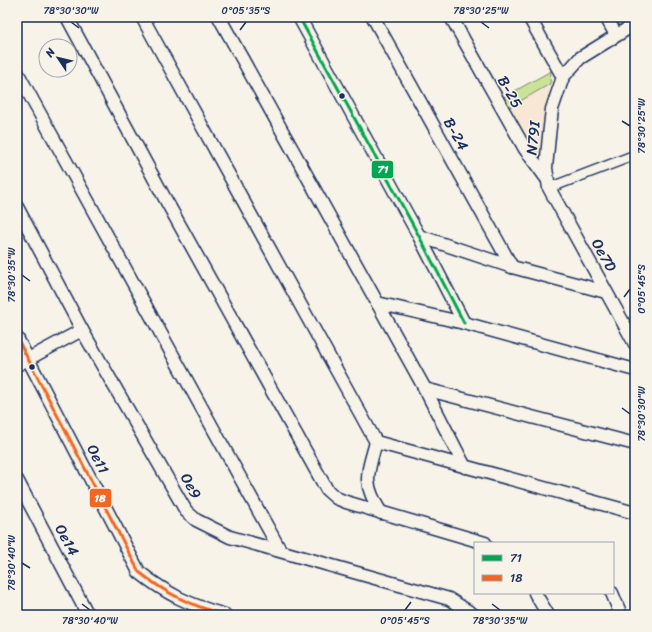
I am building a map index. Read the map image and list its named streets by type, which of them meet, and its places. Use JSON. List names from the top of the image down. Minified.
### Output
{"streets":{"street":["B-25","B-24","N79I","Oe7D","Oe11","Oe9","Oe14"]},"crossings":[["B-25","N79I"],["B-25","Oe7D"],["N79I","Oe7D"]],"lines":["transit line 71","transit line 18"],"legend":["71","18"],"north":"top left","coordinates":["78°30'30\"W","0°05'35\"S","78°30'25\"W","78°30'35\"W","0°05'45\"S","78°30'40\"W"]}
